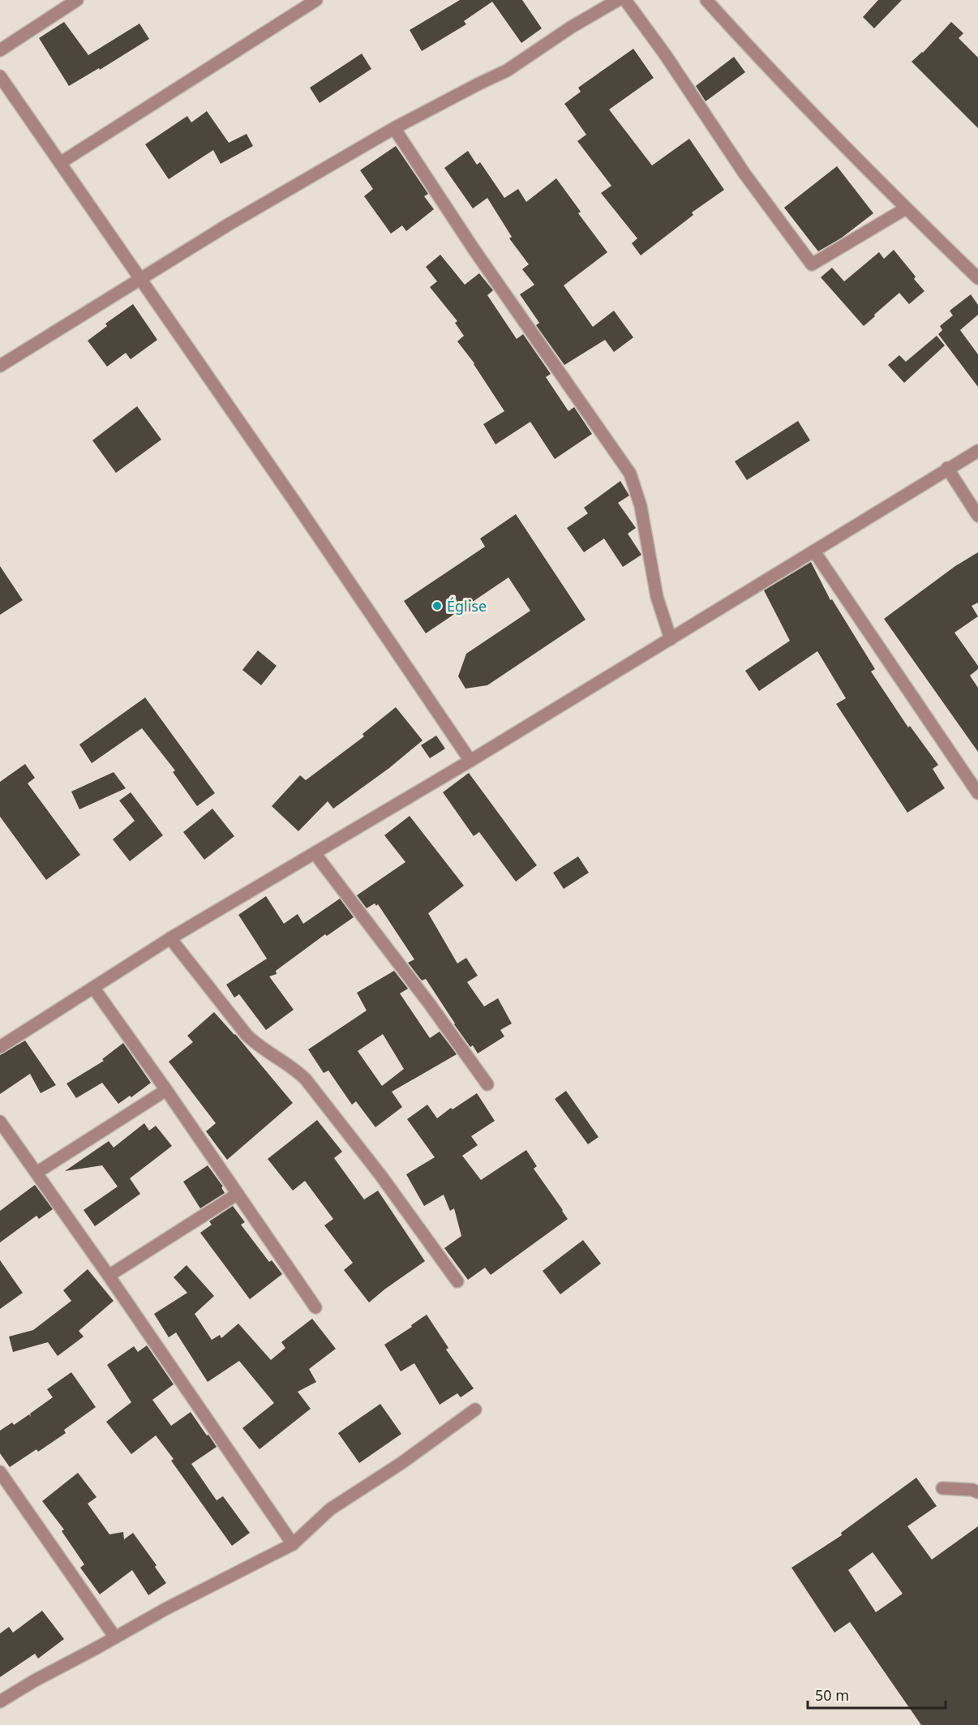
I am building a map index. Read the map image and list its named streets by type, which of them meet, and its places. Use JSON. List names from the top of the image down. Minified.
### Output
{"places":["Église"],"scale_bar":"50 m"}
